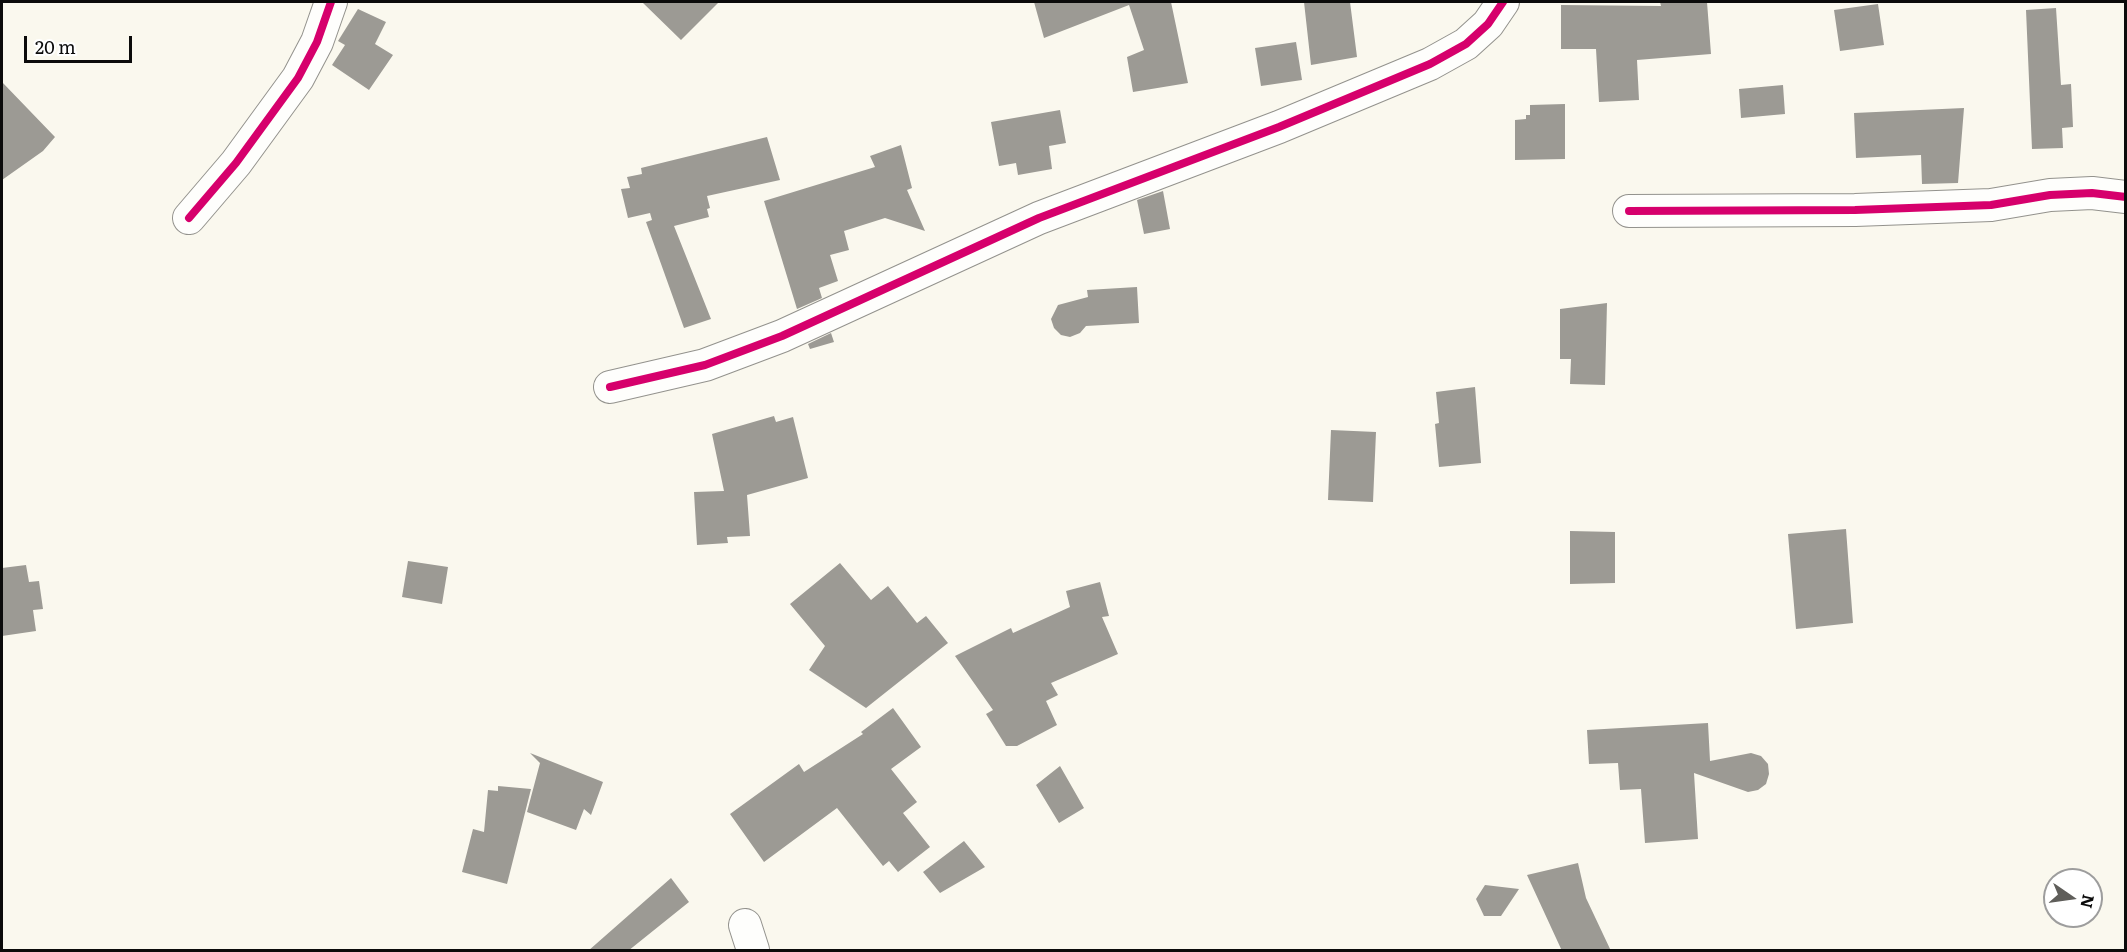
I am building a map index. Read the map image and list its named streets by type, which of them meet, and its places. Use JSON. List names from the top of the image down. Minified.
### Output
{"scale_bar":"20 m","north":"right"}
